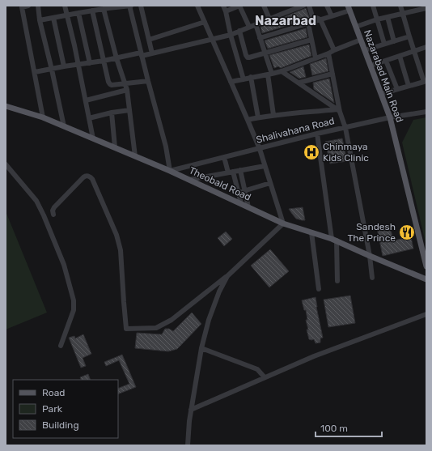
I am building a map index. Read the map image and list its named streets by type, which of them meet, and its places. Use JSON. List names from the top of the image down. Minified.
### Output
{"streets":{"main road":["Nazarabad Main Road","Theobald Road"],"street":["Shalivahana Road"]},"crossings":[["Nazarabad Main Road","Shalivahana Road"],["Shalivahana Road","Theobald Road"]],"districts":["Nazarbad"],"places":{"hospital":["Chinmaya Kids Clinic"],"restaurant":["Sandesh The Prince"]},"legend":["Road","Park","Building"],"scale_bar":"100 m"}
